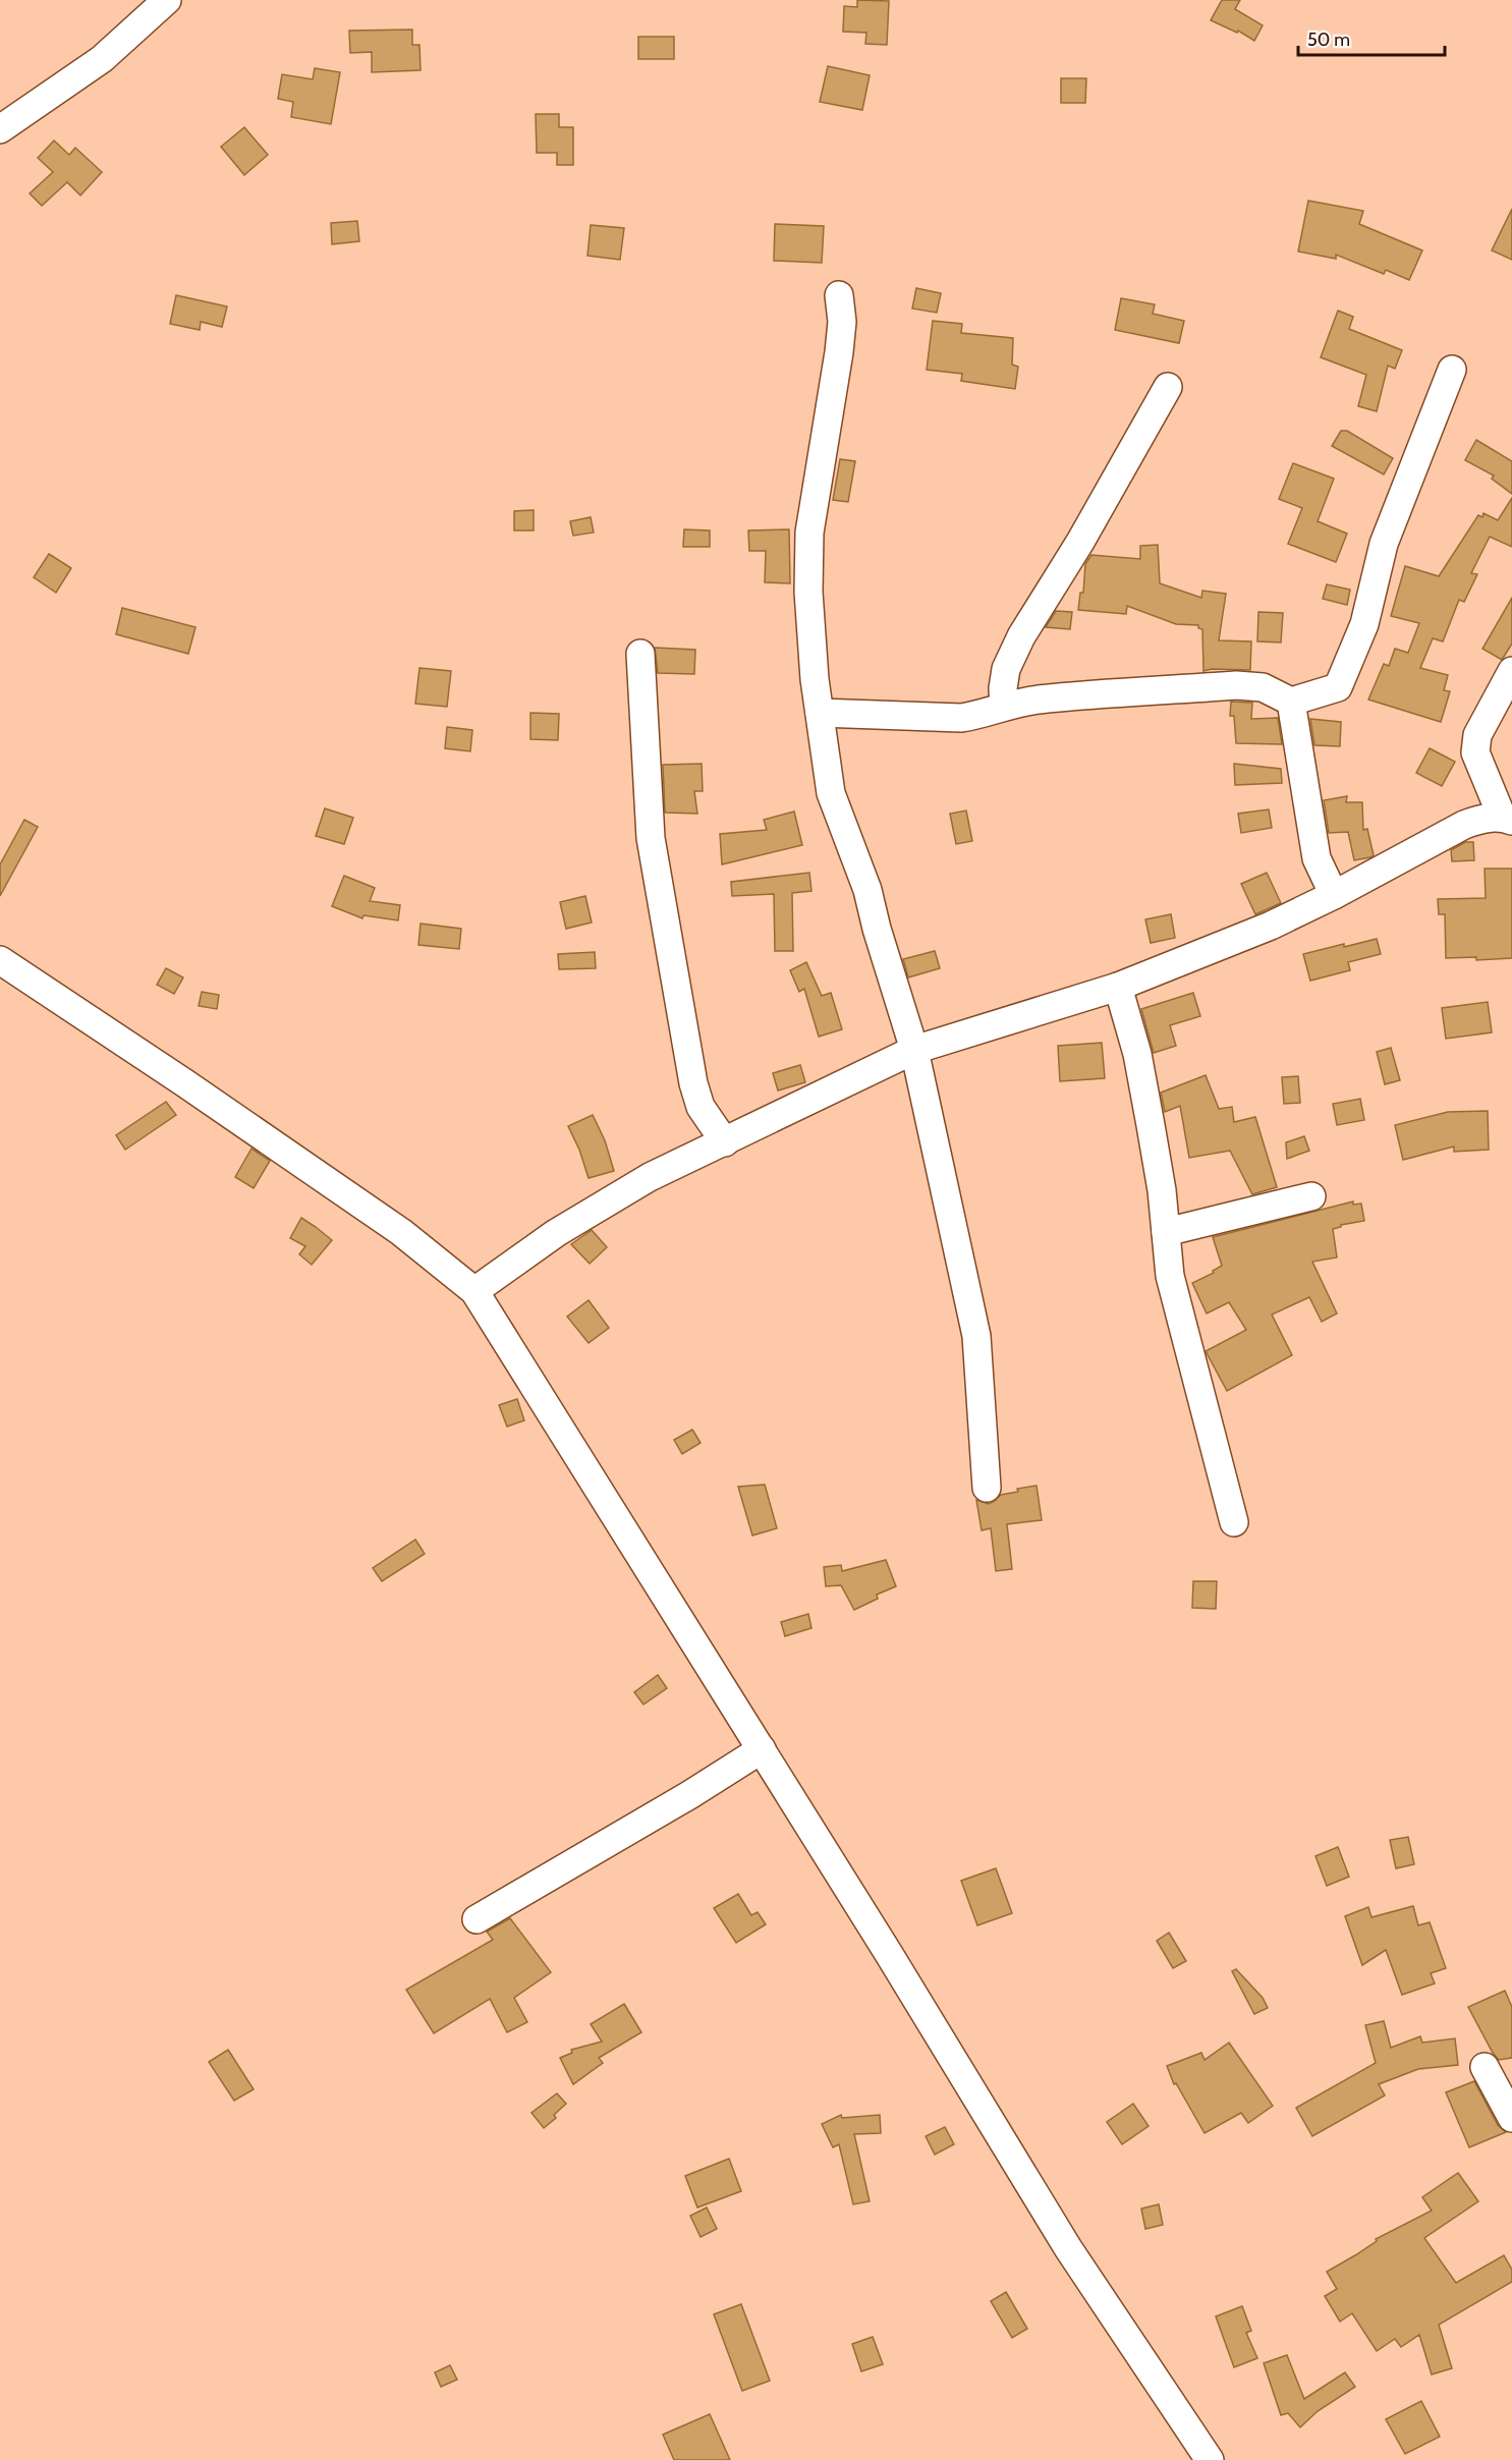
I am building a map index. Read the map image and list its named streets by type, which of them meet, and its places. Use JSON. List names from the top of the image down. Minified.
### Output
{"scale_bar":"50 m"}
